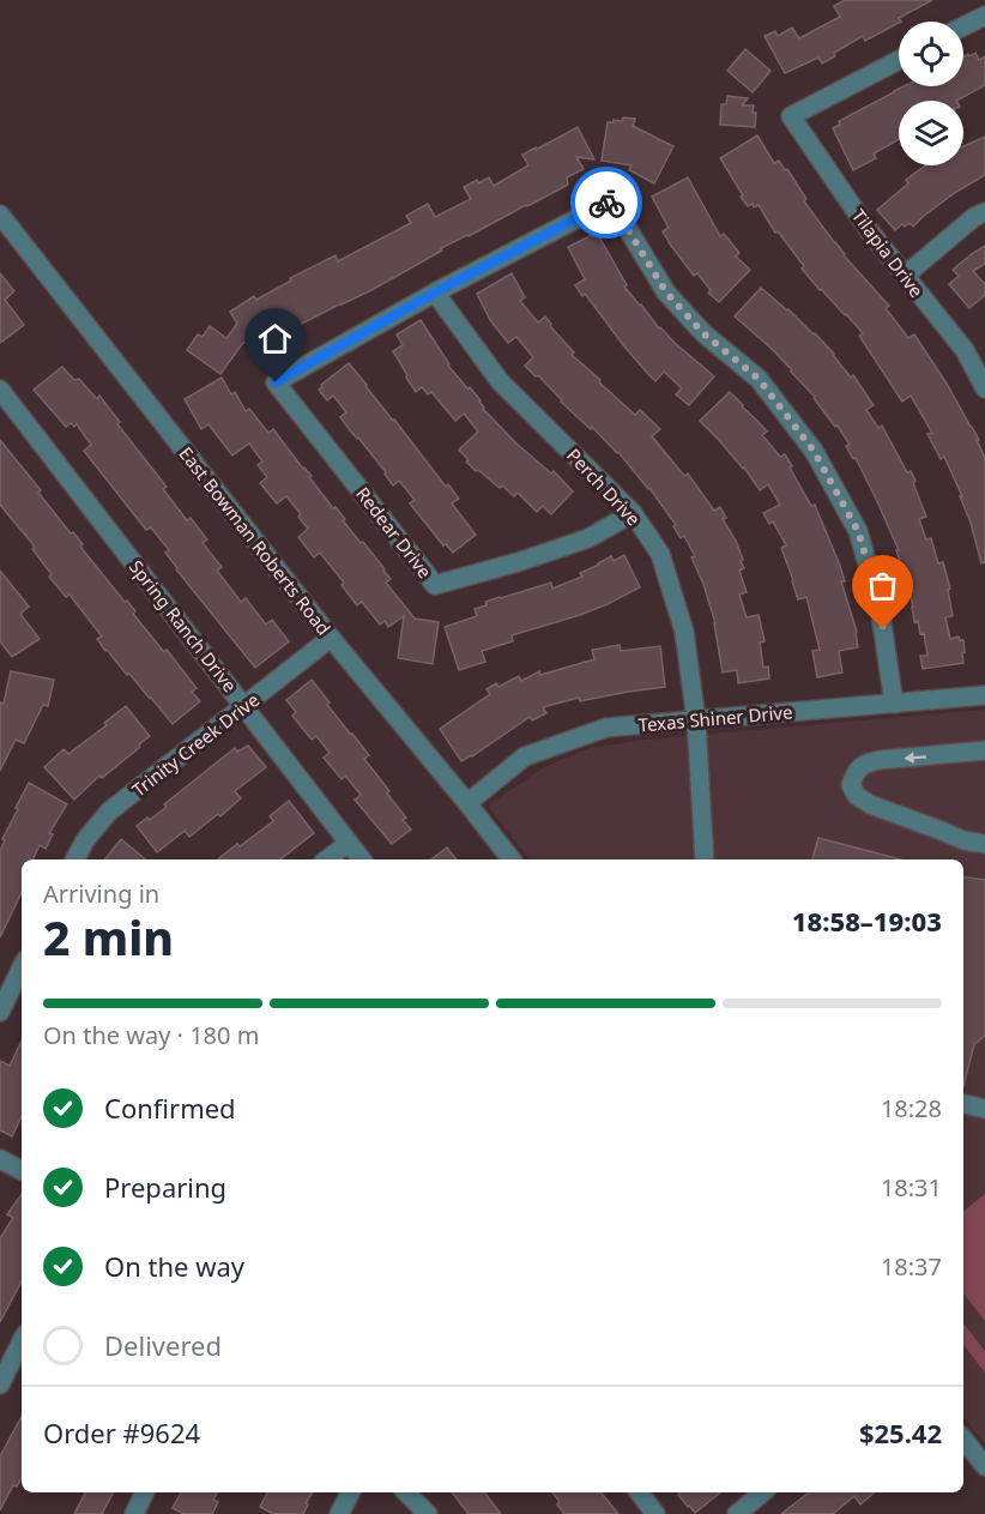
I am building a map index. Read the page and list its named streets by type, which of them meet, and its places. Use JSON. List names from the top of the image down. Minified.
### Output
{"streets":{"street":["Tilapia Drive","Perch Drive","Redear Drive","East Bowman Roberts Road","Spring Ranch Drive","Texas Shiner Drive","Trinity Creek Drive"]},"crossings":[["Perch Drive","Redear Drive"],["Perch Drive","Texas Shiner Drive"],["East Bowman Roberts Road","Texas Shiner Drive"],["East Bowman Roberts Road","Trinity Creek Drive"],["Spring Ranch Drive","Trinity Creek Drive"]],"page":{"heading":["2 min","Arriving in","18:58–19:03"],"panel":["Order #9624","$25.42"],"bar":"On the way · 180 m","list":[["Confirmed","18:28"],["Preparing","18:31"],["On the way","18:37"],"Delivered"]}}
